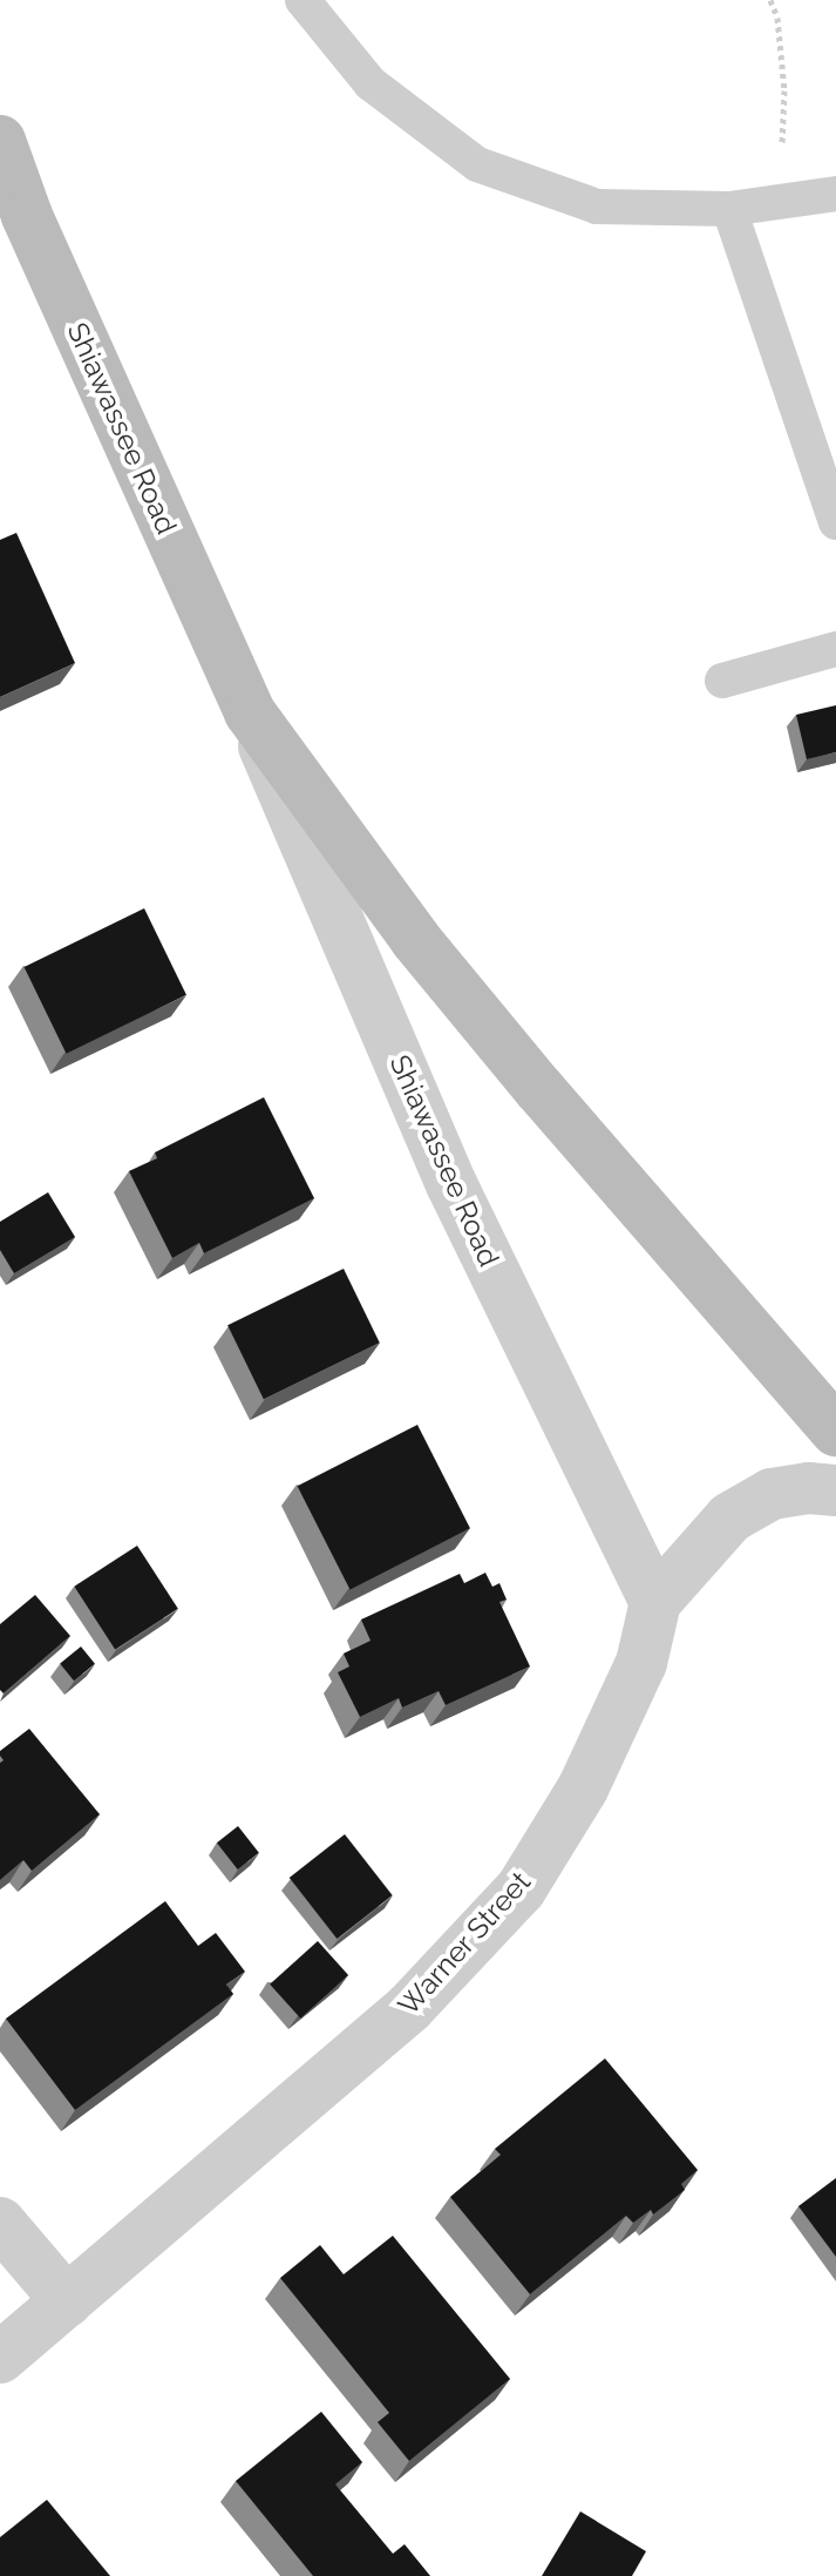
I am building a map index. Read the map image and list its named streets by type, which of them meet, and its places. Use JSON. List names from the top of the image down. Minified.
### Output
{"streets":{"street":["Shiawassee Road","Warner Street"]},"crossings":[["Shiawassee Road","Warner Street"]]}
